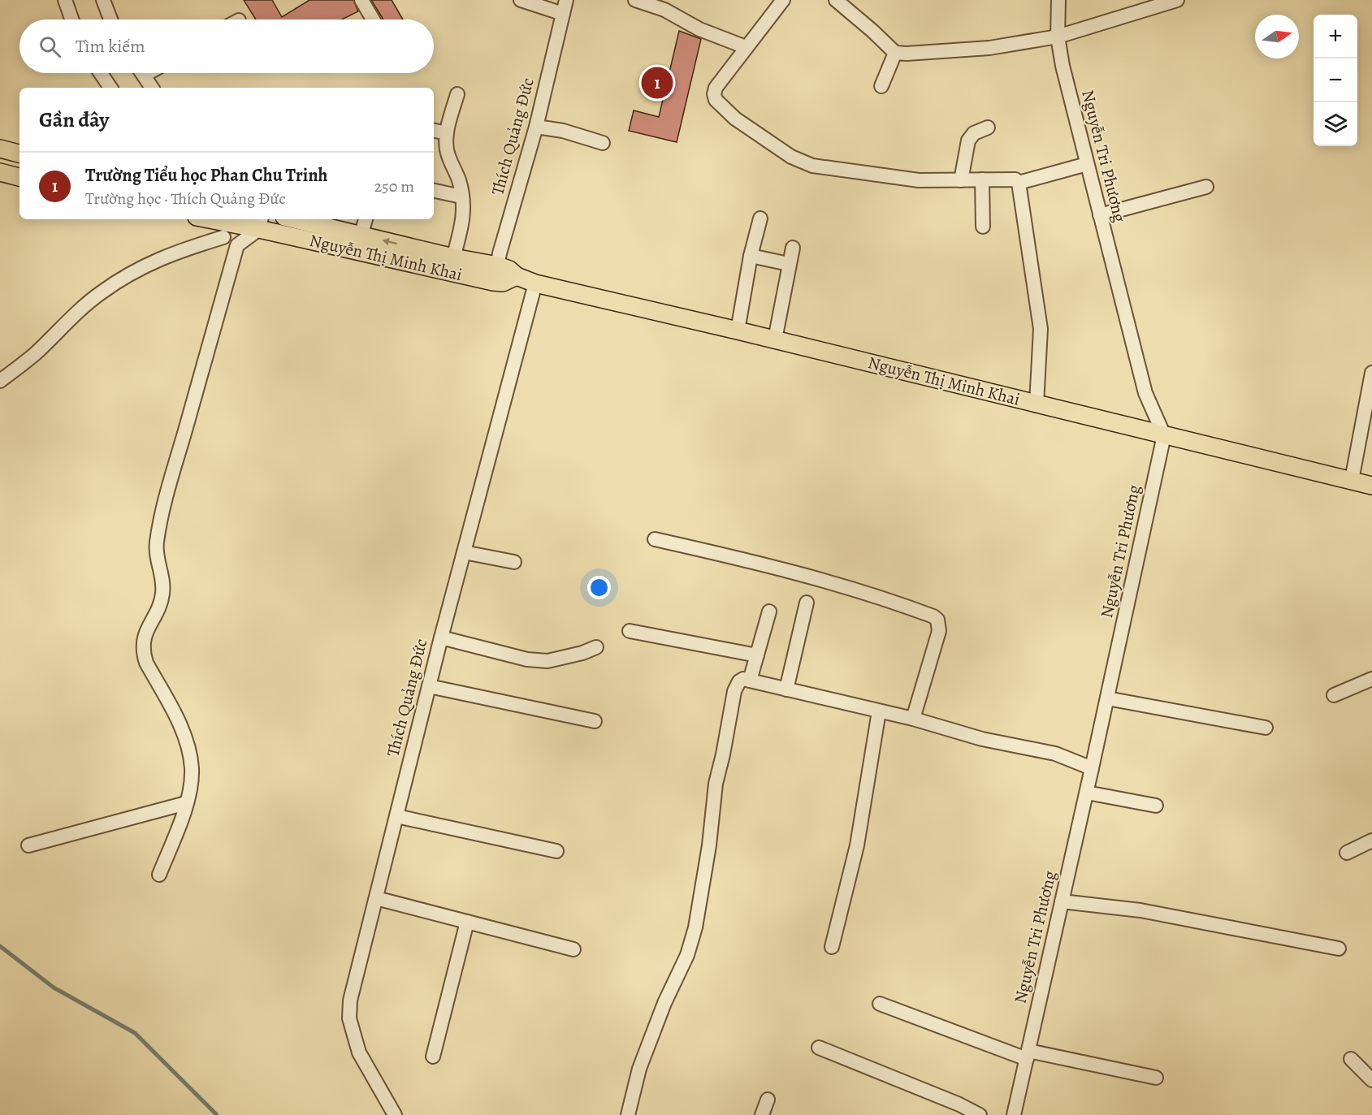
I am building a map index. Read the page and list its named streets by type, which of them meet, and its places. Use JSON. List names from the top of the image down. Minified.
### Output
{"streets":{"main road":["Nguyễn Thị Minh Khai"],"street":["Thích Quảng Đức","Nguyễn Tri Phương"]},"crossings":[["Thích Quảng Đức","Nguyễn Thị Minh Khai"],["Nguyễn Tri Phương","Nguyễn Thị Minh Khai"]],"north":"right","page":{"map_buttons":["+","−"],"search":"Tìm kiếm","pins":"1","heading":"Gần đây","list":[{"mark":"1","name":"Trường Tiểu học Phan Chu Trinh","note":"Trường học · Thích Quảng Đức","value":"250 m"}]}}
